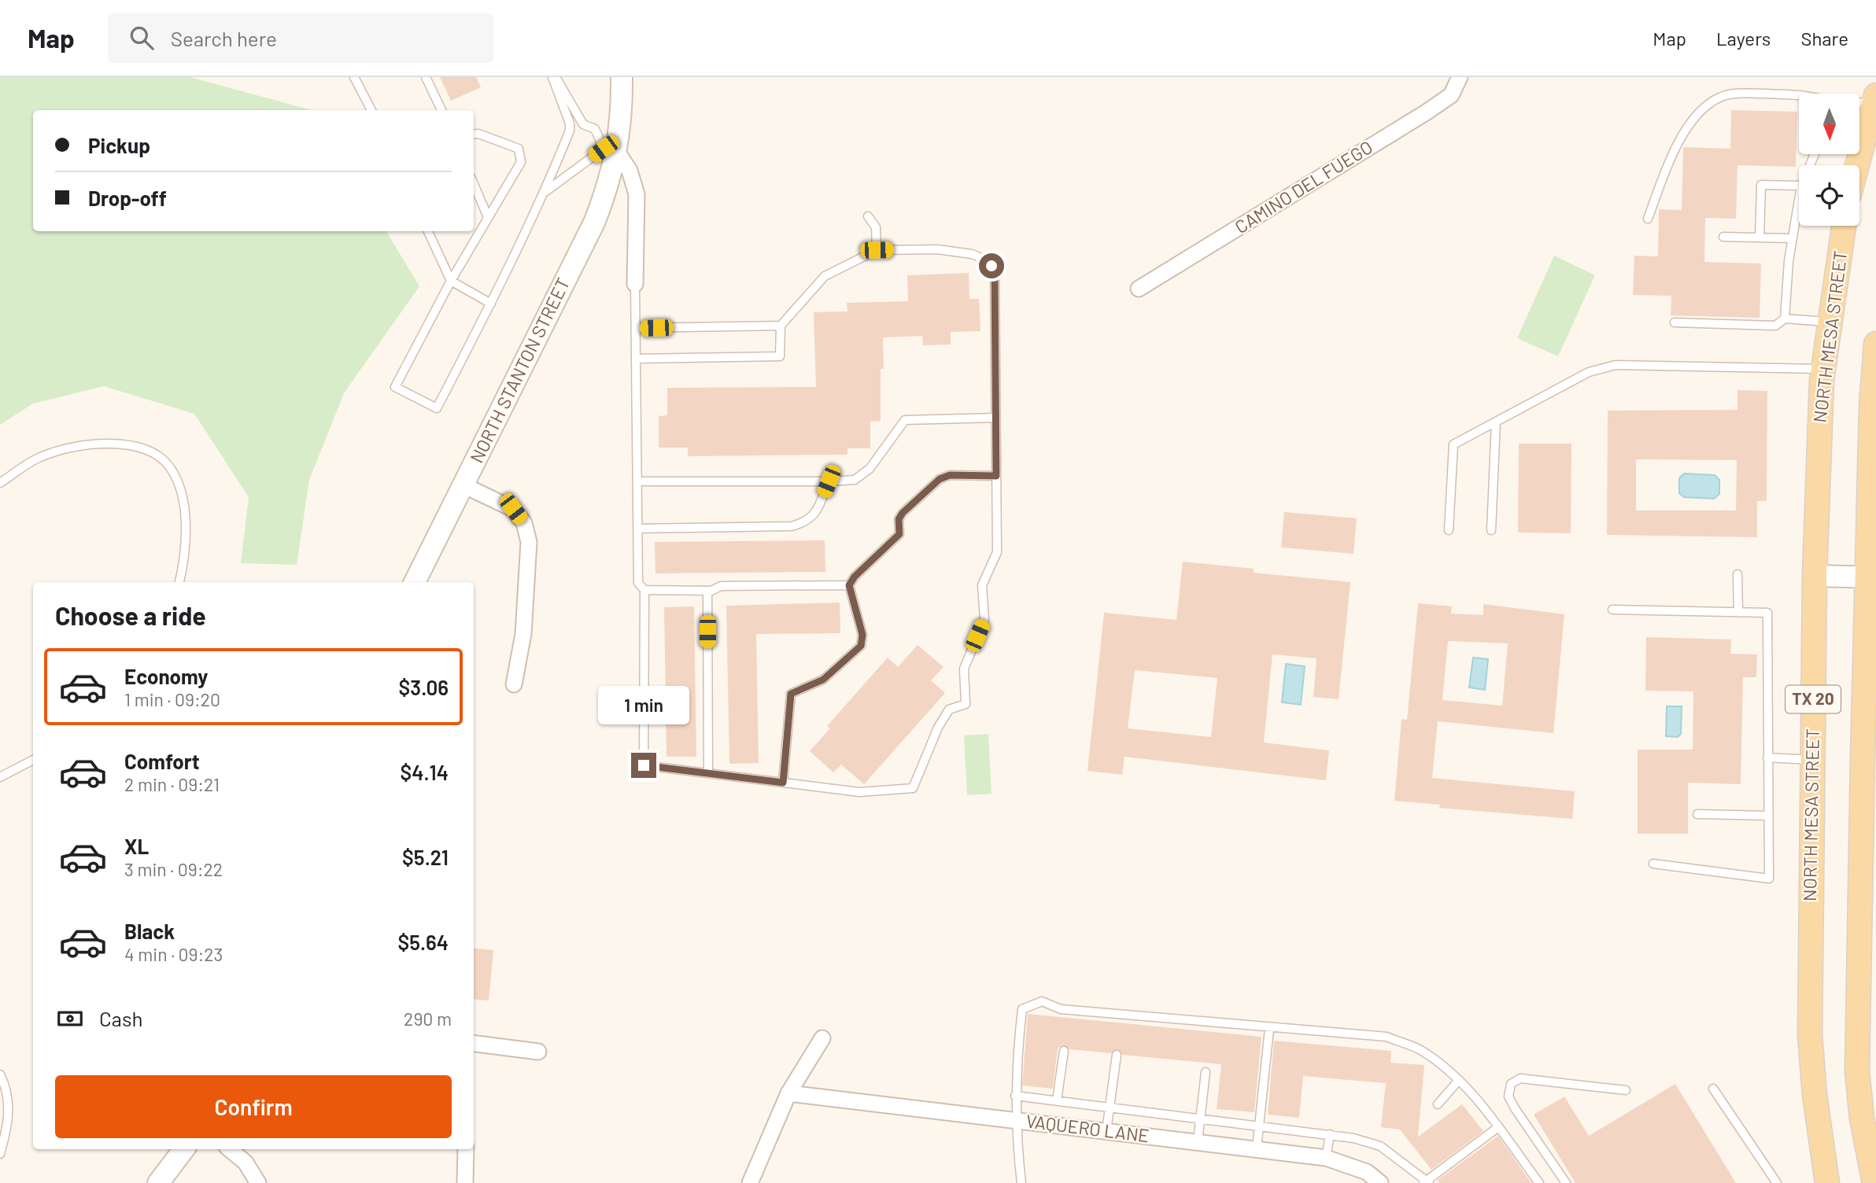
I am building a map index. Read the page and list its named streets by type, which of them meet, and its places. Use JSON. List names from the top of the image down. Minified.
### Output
{"streets":{"main road":["NORTH MESA STREET","TX 20"],"street":["CAMINO DEL FUEGO","NORTH STANTON STREET","VAQUERO LANE"]},"north":"bottom","page":{"header":"Map","search":"Search here","nav":["Map","Layers","Share"],"banner":["Pickup","Drop-off"],"heading":"Choose a ride","list":[{"name":"Economy","note":"1 min · 09:20","value":"$3.06"},{"name":"Comfort","note":"2 min · 09:21","value":"$4.14"},{"name":"XL","note":"3 min · 09:22","value":"$5.21"},{"name":"Black","note":"4 min · 09:23","value":"$5.64"}],"bubble":"1 min","pay":["Cash","290 m"],"buttons":"Confirm"}}
